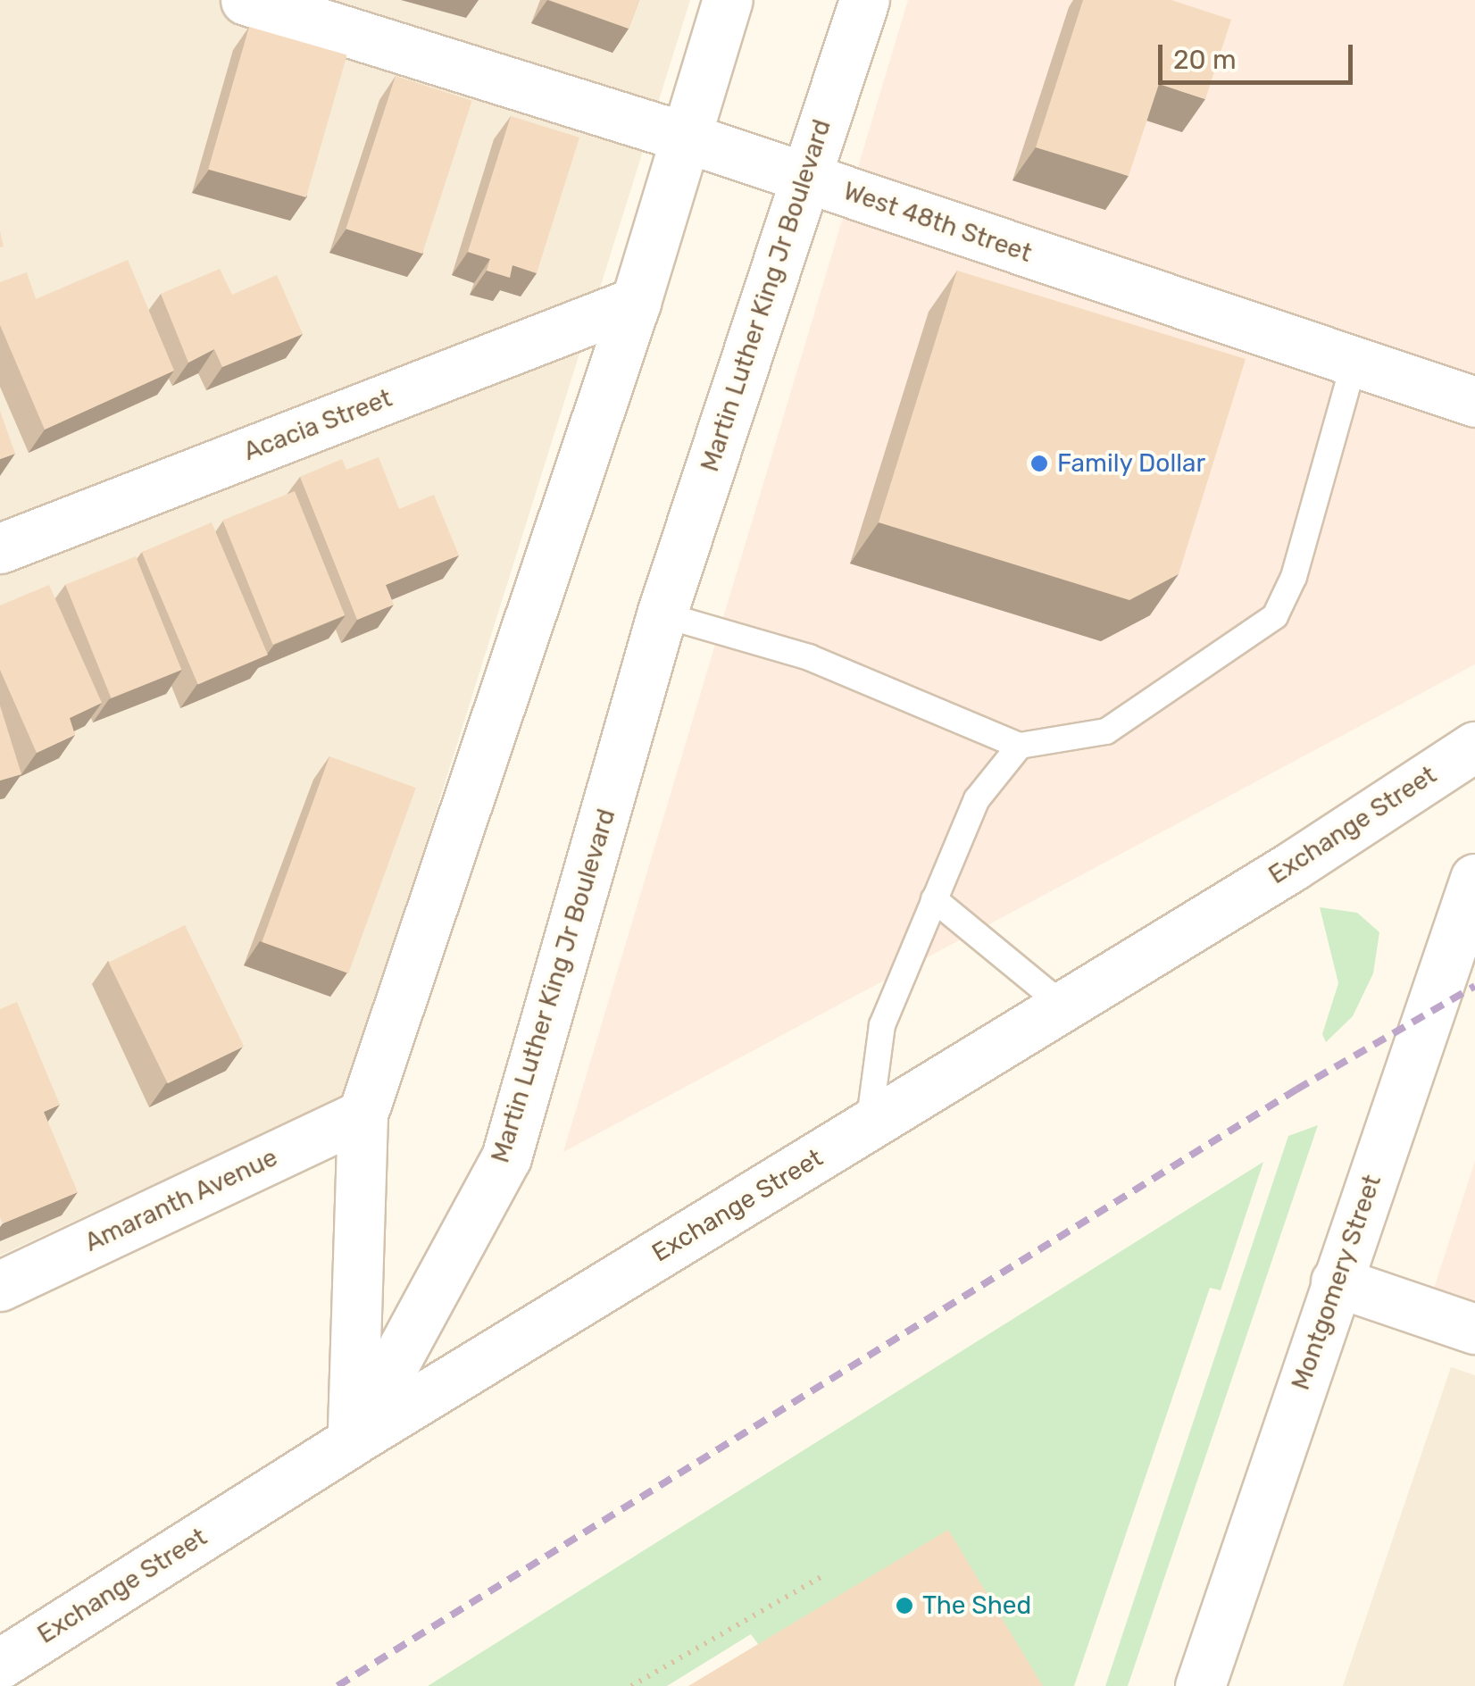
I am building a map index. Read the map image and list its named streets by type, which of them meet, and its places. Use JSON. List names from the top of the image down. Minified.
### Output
{"streets":{"main road":["West 48th Street","Martin Luther King Jr Boulevard","Acacia Street","Exchange Street","Amaranth Avenue","Montgomery Street"]},"crossings":[["West 48th Street","Martin Luther King Jr Boulevard"],["Martin Luther King Jr Boulevard","Exchange Street"]],"places":["Family Dollar","The Shed"],"scale_bar":"20 m"}
